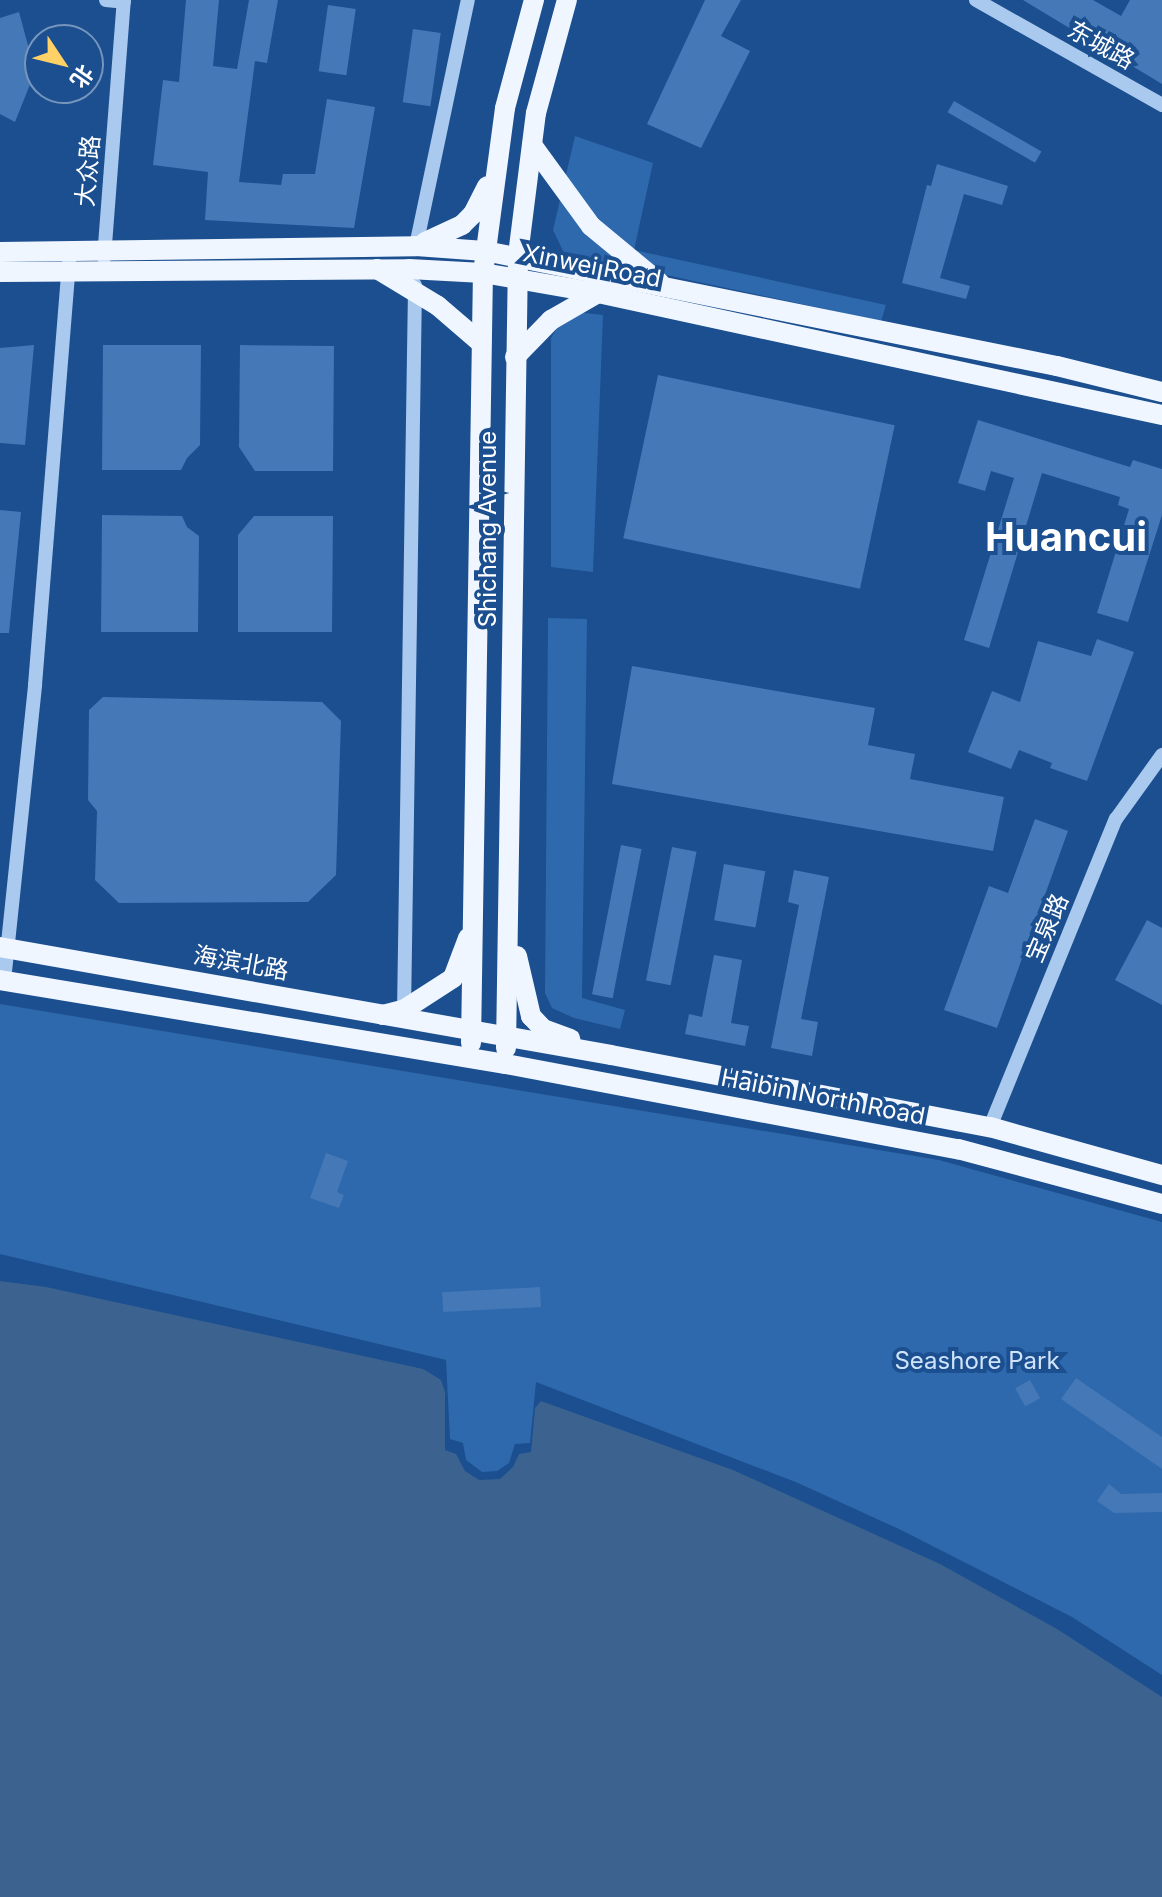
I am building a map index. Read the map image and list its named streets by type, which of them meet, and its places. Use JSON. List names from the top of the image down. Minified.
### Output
{"streets":{"main road":["Xinwei Road","Shichang Avenue","海滨北路","Haibin North Road"],"street":["东城路","大众路","宝泉路"]},"crossings":[["大众路","Xinwei Road"],["Xinwei Road","Shichang Avenue"],["Shichang Avenue","Haibin North Road"],["宝泉路","Haibin North Road"]],"districts":["Huancui"],"parks":["Seashore Park"],"north":"bottom right"}
